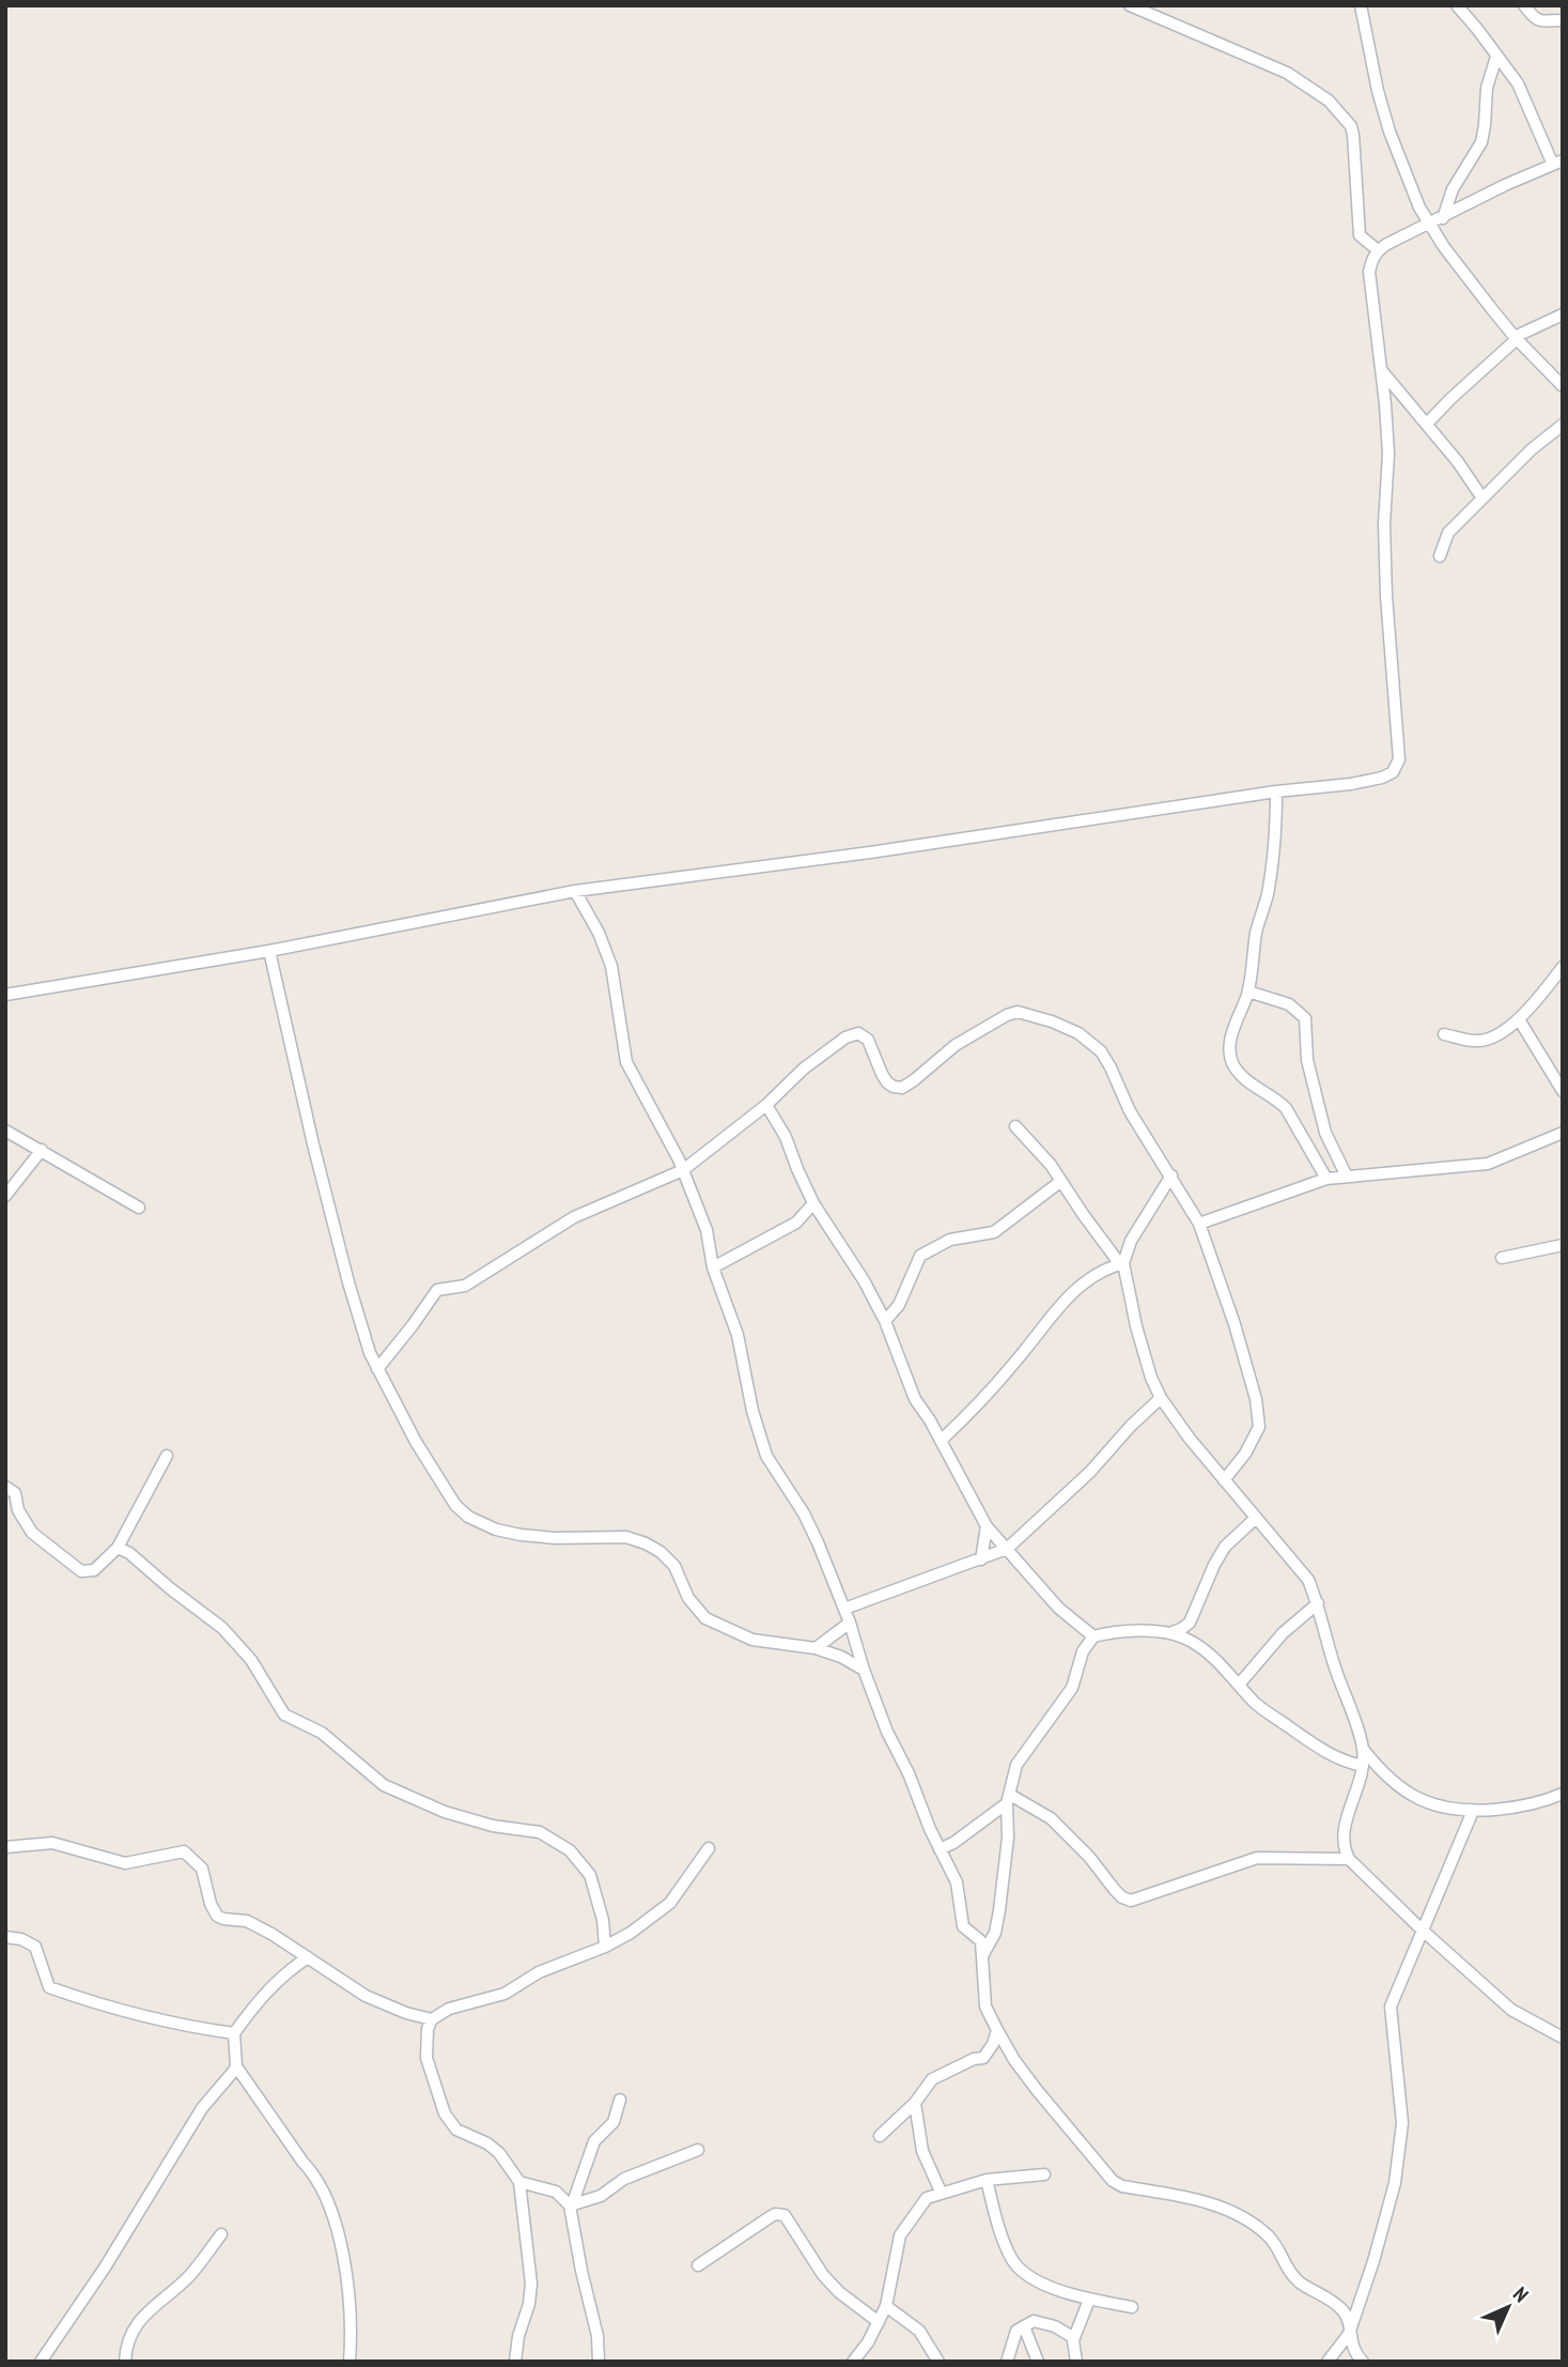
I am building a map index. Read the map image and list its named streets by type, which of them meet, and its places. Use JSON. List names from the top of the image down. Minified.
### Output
{"north":"top right"}
